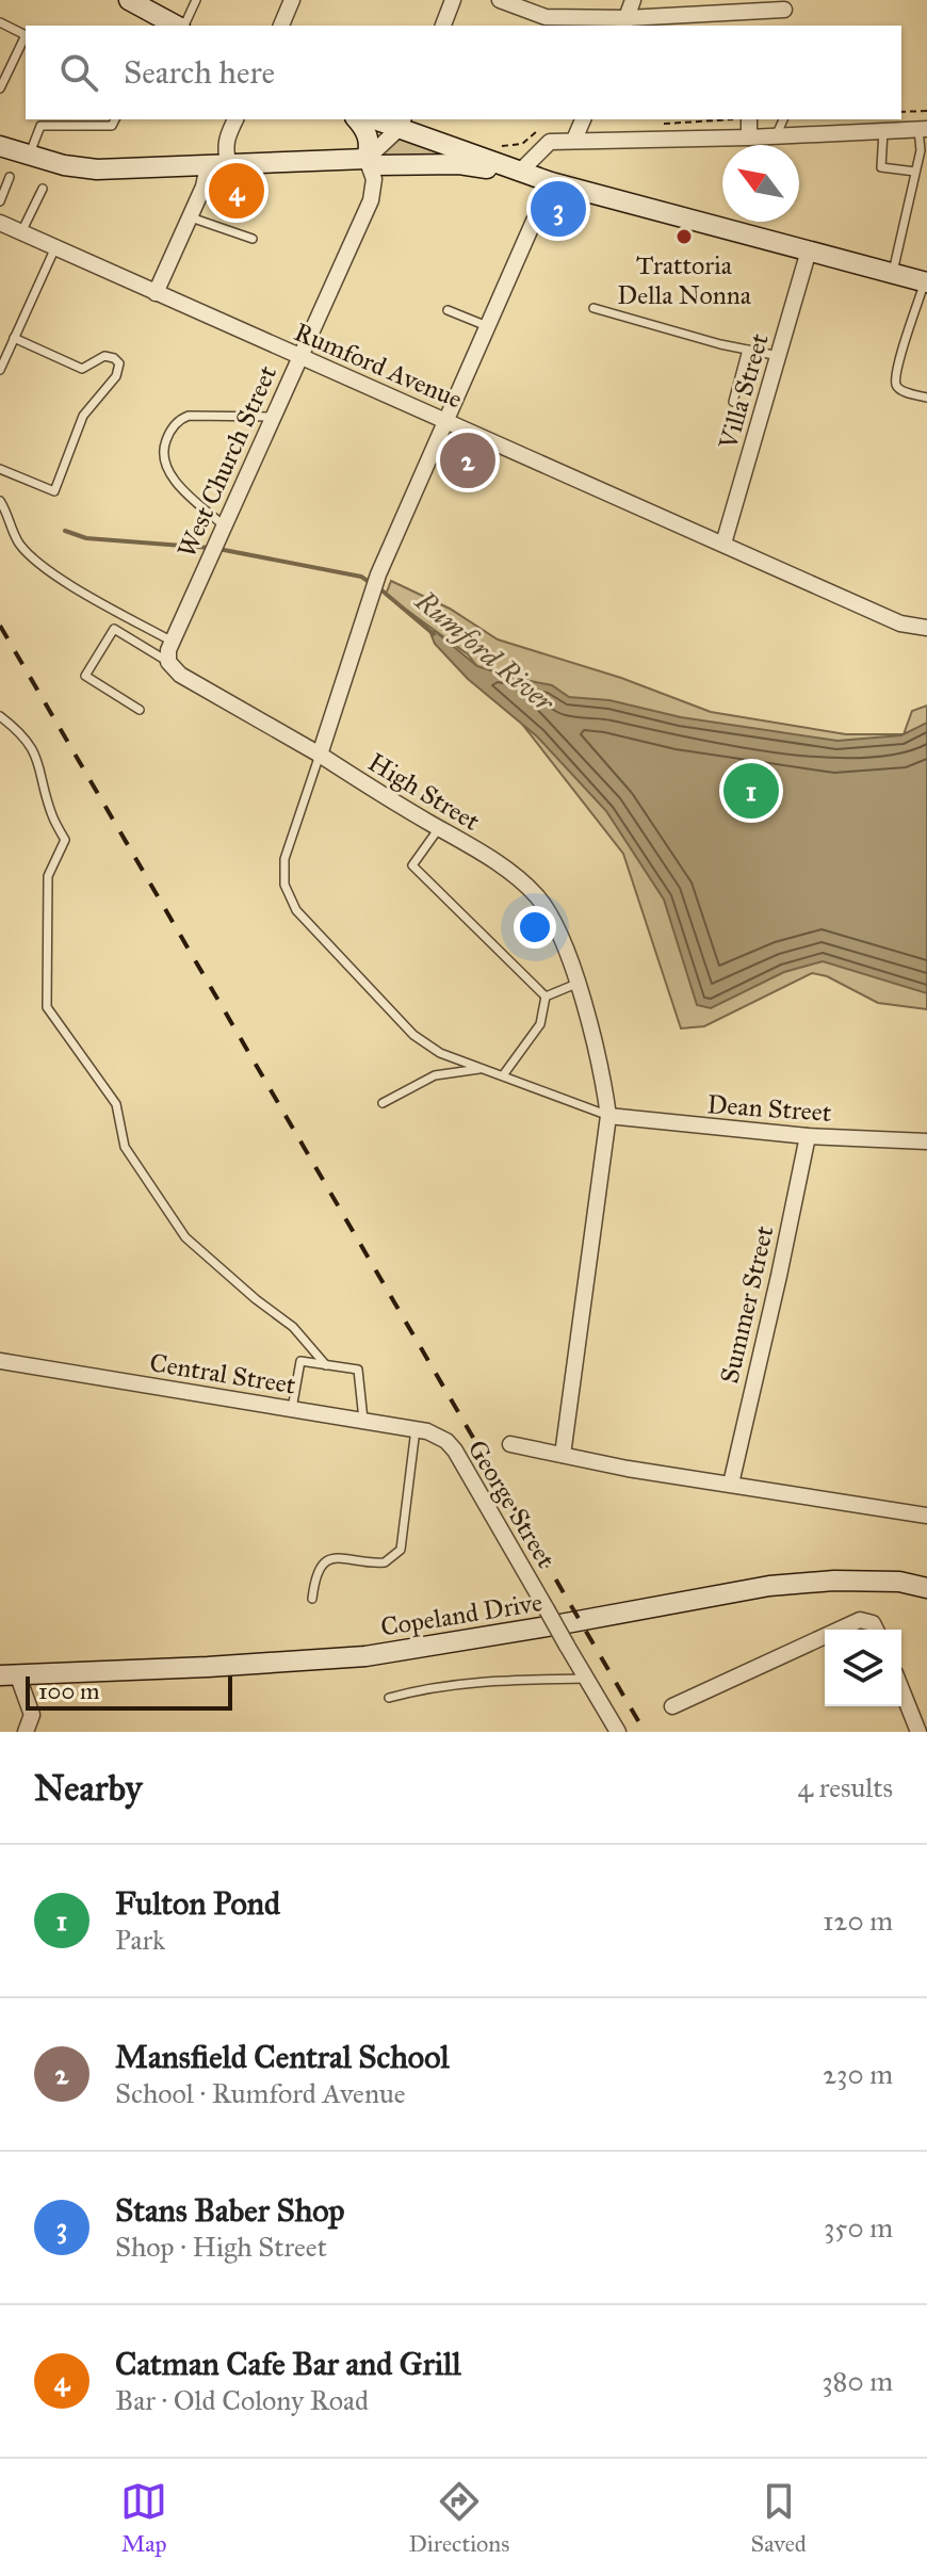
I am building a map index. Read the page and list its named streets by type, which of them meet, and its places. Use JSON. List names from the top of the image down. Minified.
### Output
{"streets":{"main road":["Copeland Drive"],"street":["Rumford Avenue","Villa Street","West Church Street","High Street","Dean Street","Summer Street","Central Street","George Street"]},"crossings":[["Rumford Avenue","Villa Street"],["Rumford Avenue","West Church Street"],["High Street","Dean Street"],["Dean Street","Summer Street"],["Central Street","George Street"]],"water":["Rumford River"],"places":["Trattoria Della Nonna"],"scale_bar":"100 m","north":"top left","page":{"search":"Search here","pins":["4","3","2","1"],"scale":"100 m","heading":["Nearby","4 results"],"list":[{"mark":"1","name":"Fulton Pond","note":"Park","value":"120 m"},{"mark":"2","name":"Mansfield Central School","note":"School · Rumford Avenue","value":"230 m"},{"mark":"3","name":"Stans Baber Shop","note":"Shop · High Street","value":"350 m"},{"mark":"4","name":"Catman Cafe Bar and Grill","note":"Bar · Old Colony Road","value":"380 m"}],"nav":["Map","Directions","Saved"]}}
